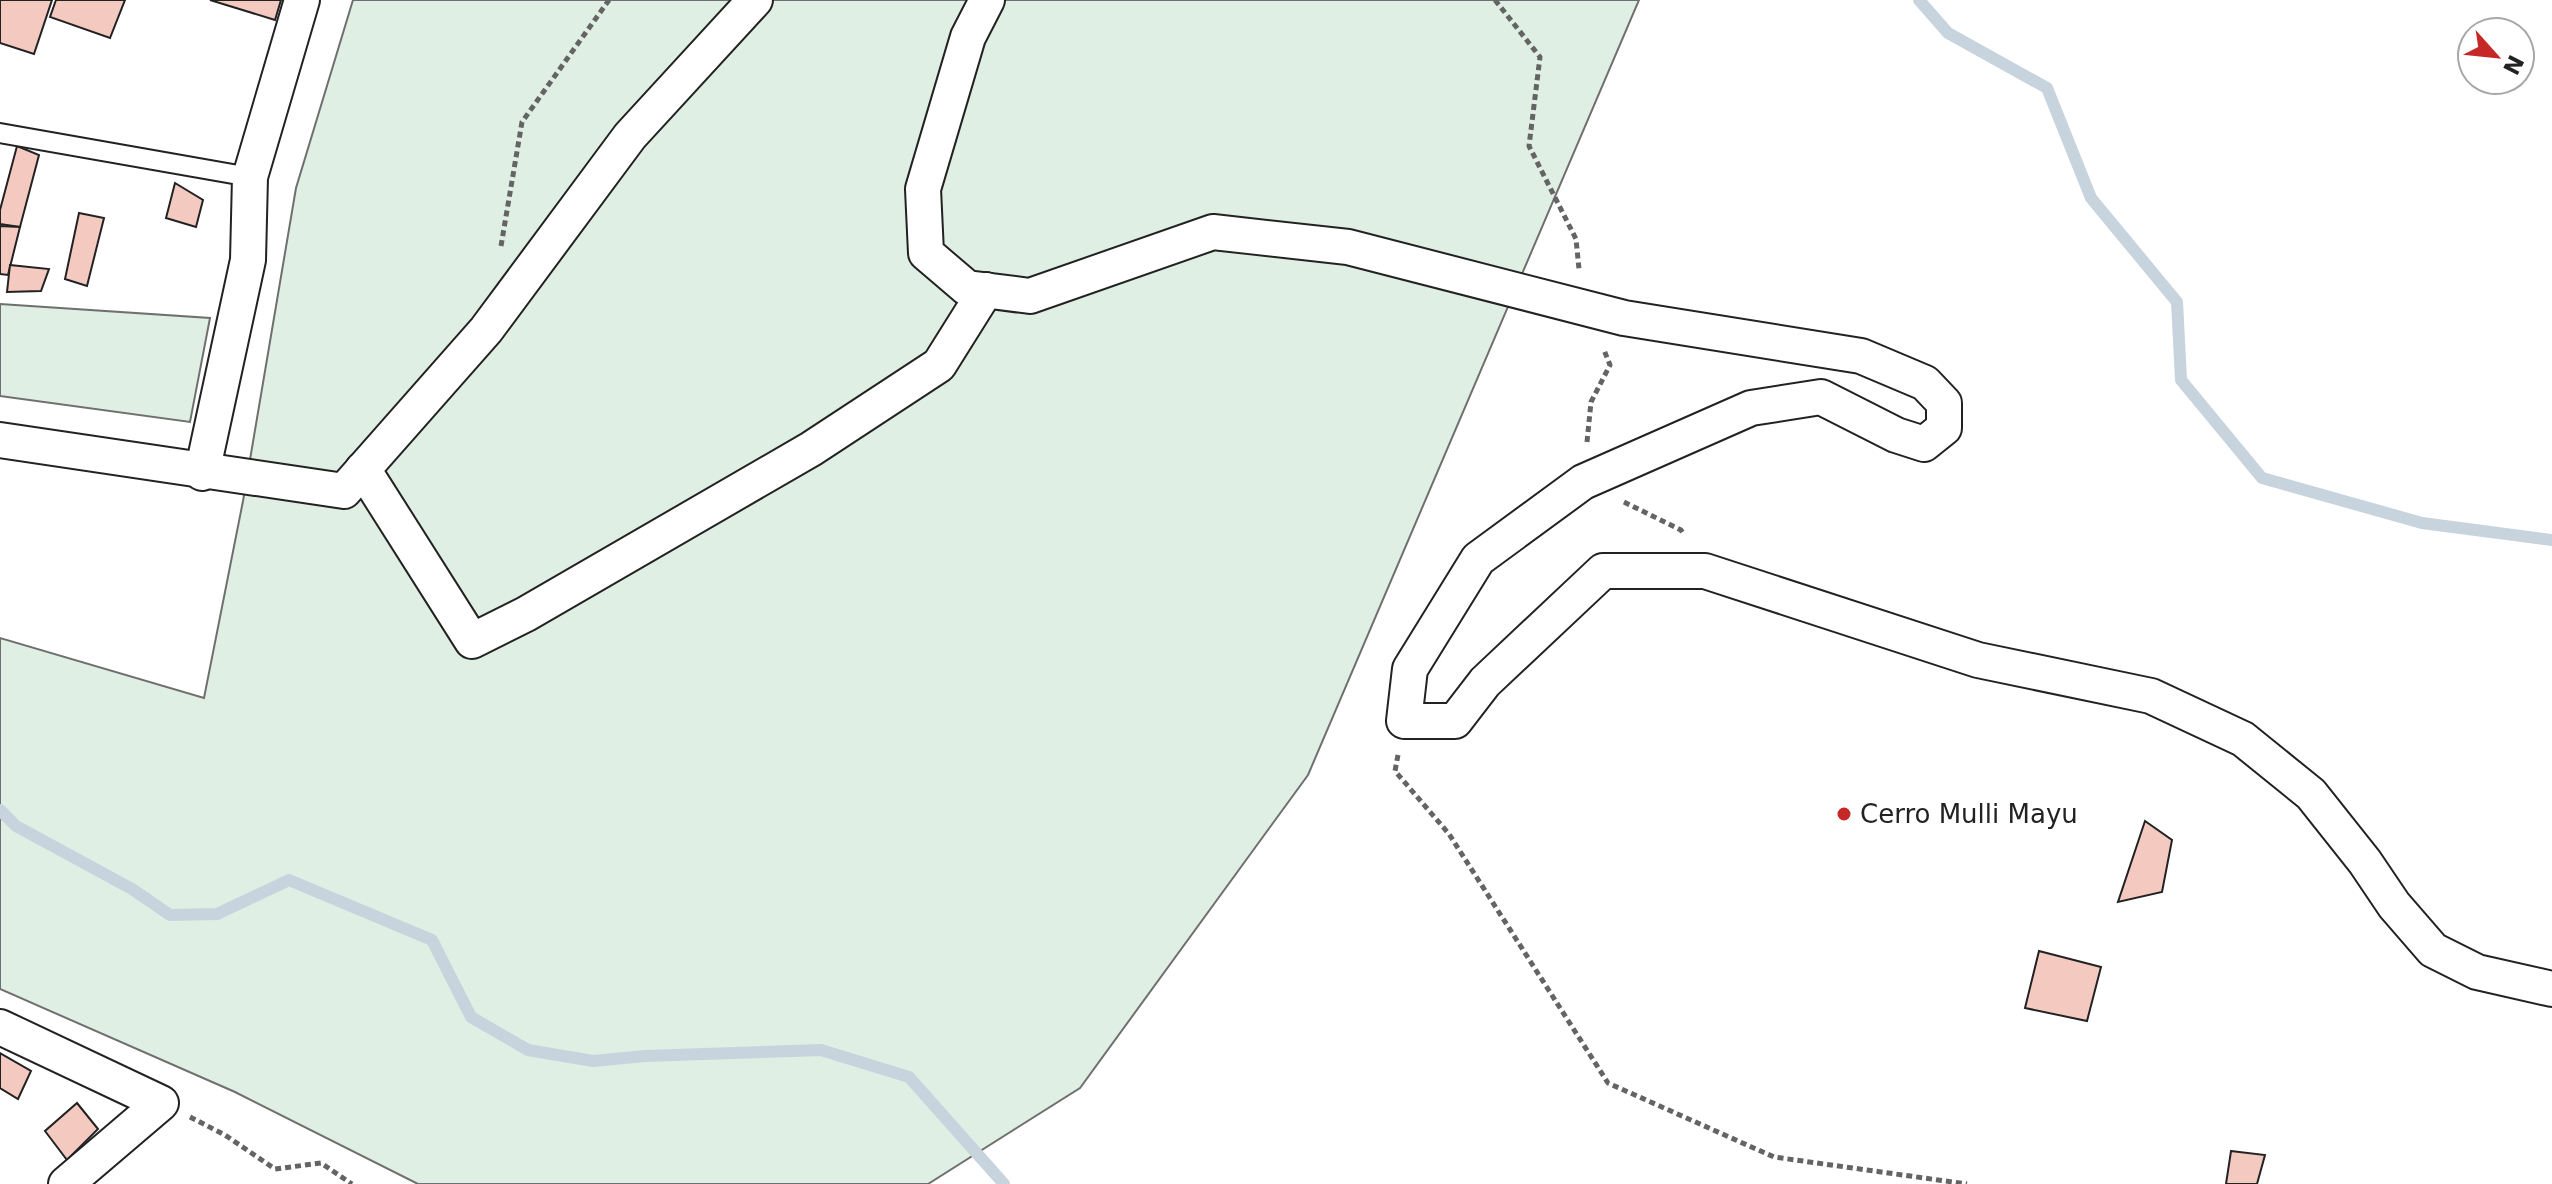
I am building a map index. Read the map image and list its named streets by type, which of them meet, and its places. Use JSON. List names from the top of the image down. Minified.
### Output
{"places":["Cerro Mulli Mayu"],"north":"bottom right"}
